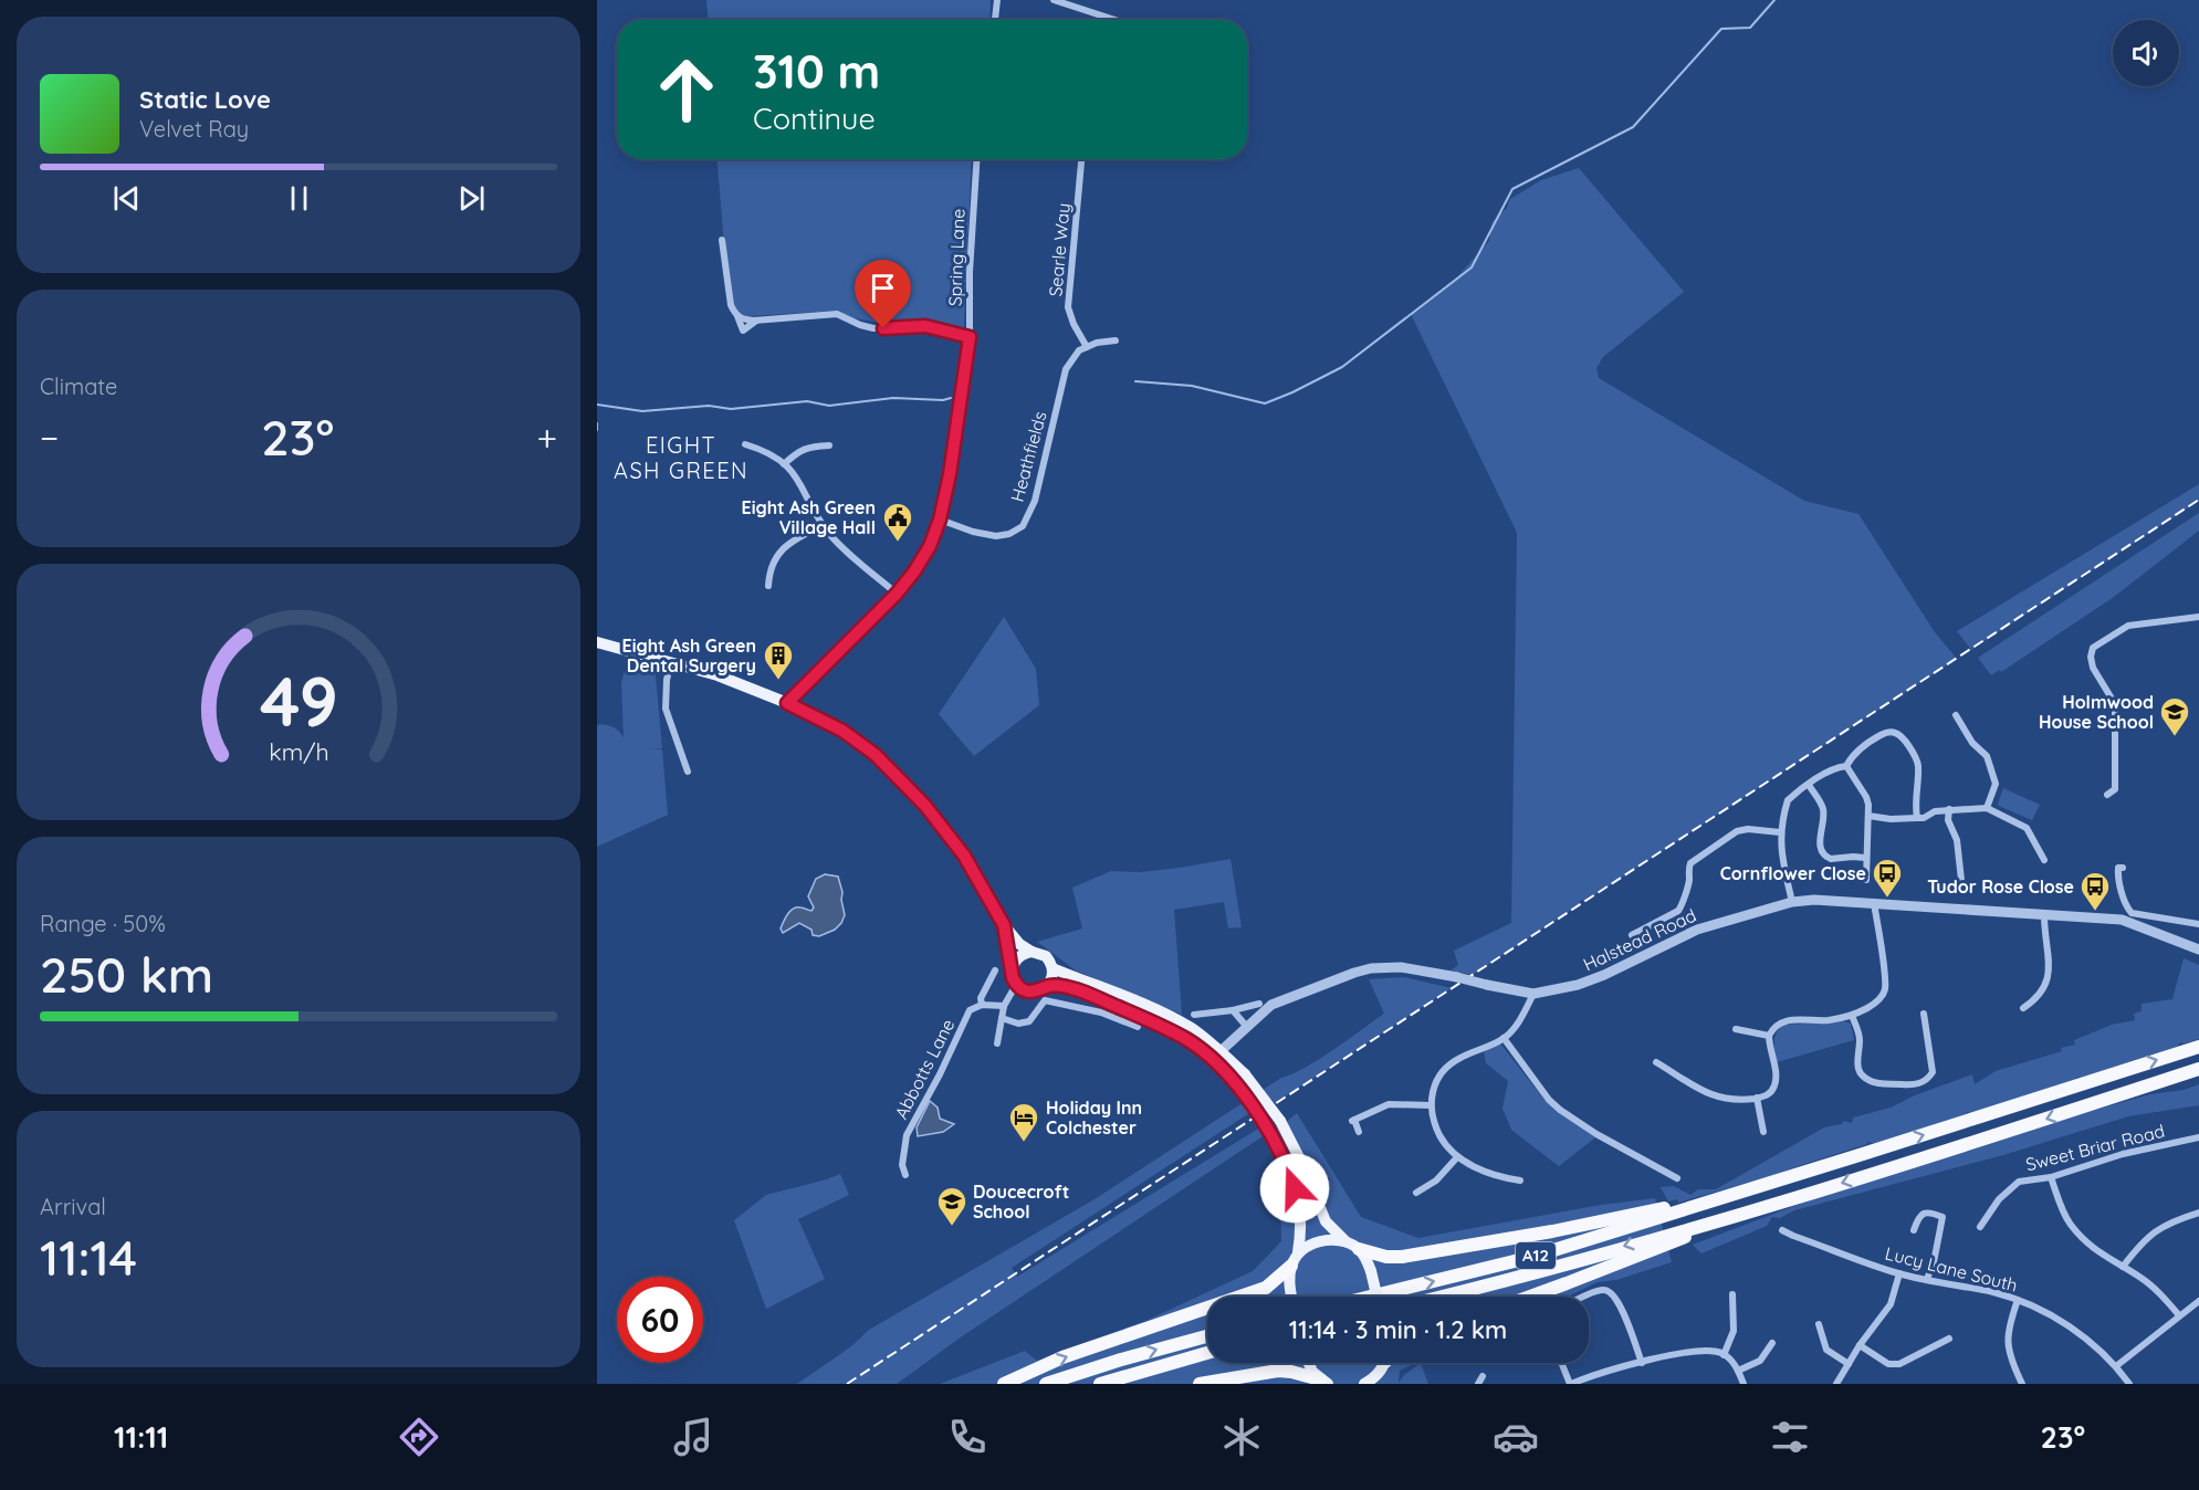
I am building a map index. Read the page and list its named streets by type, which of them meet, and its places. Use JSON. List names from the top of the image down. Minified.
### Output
{"streets":{"highway":["A12"],"street":["Searle Way","Spring Lane","Heathfields","Halstead Road","Abbotts Lane","Sweet Briar Road","Lucy Lane South"]},"crossings":[["Searle Way","Heathfields"],["Spring Lane","Heathfields"]],"districts":["EIGHT ASH GREEN"],"places":{"public building":["Eight Ash Green Village Hall"],"building":["Eight Ash Green Dental Surgery"],"school or university":["Holmwood House School","Doucecroft School"],"bus stop":["Cornflower Close","Tudor Rose Close"],"hotel":["Holiday Inn Colchester"]},"page":{"turn":["310 m","Continue"],"song":["Static Love","Velvet Ray"],"tile":["Climate",["Range · 50%","250 km"],["Arrival","11:14"]],"heat":["−","23°","+"],"limit":"60","trip":"11:14 · 3 min · 1.2 km","tabs":["11:11","23°"],"gauge":["49","km/h"]}}
